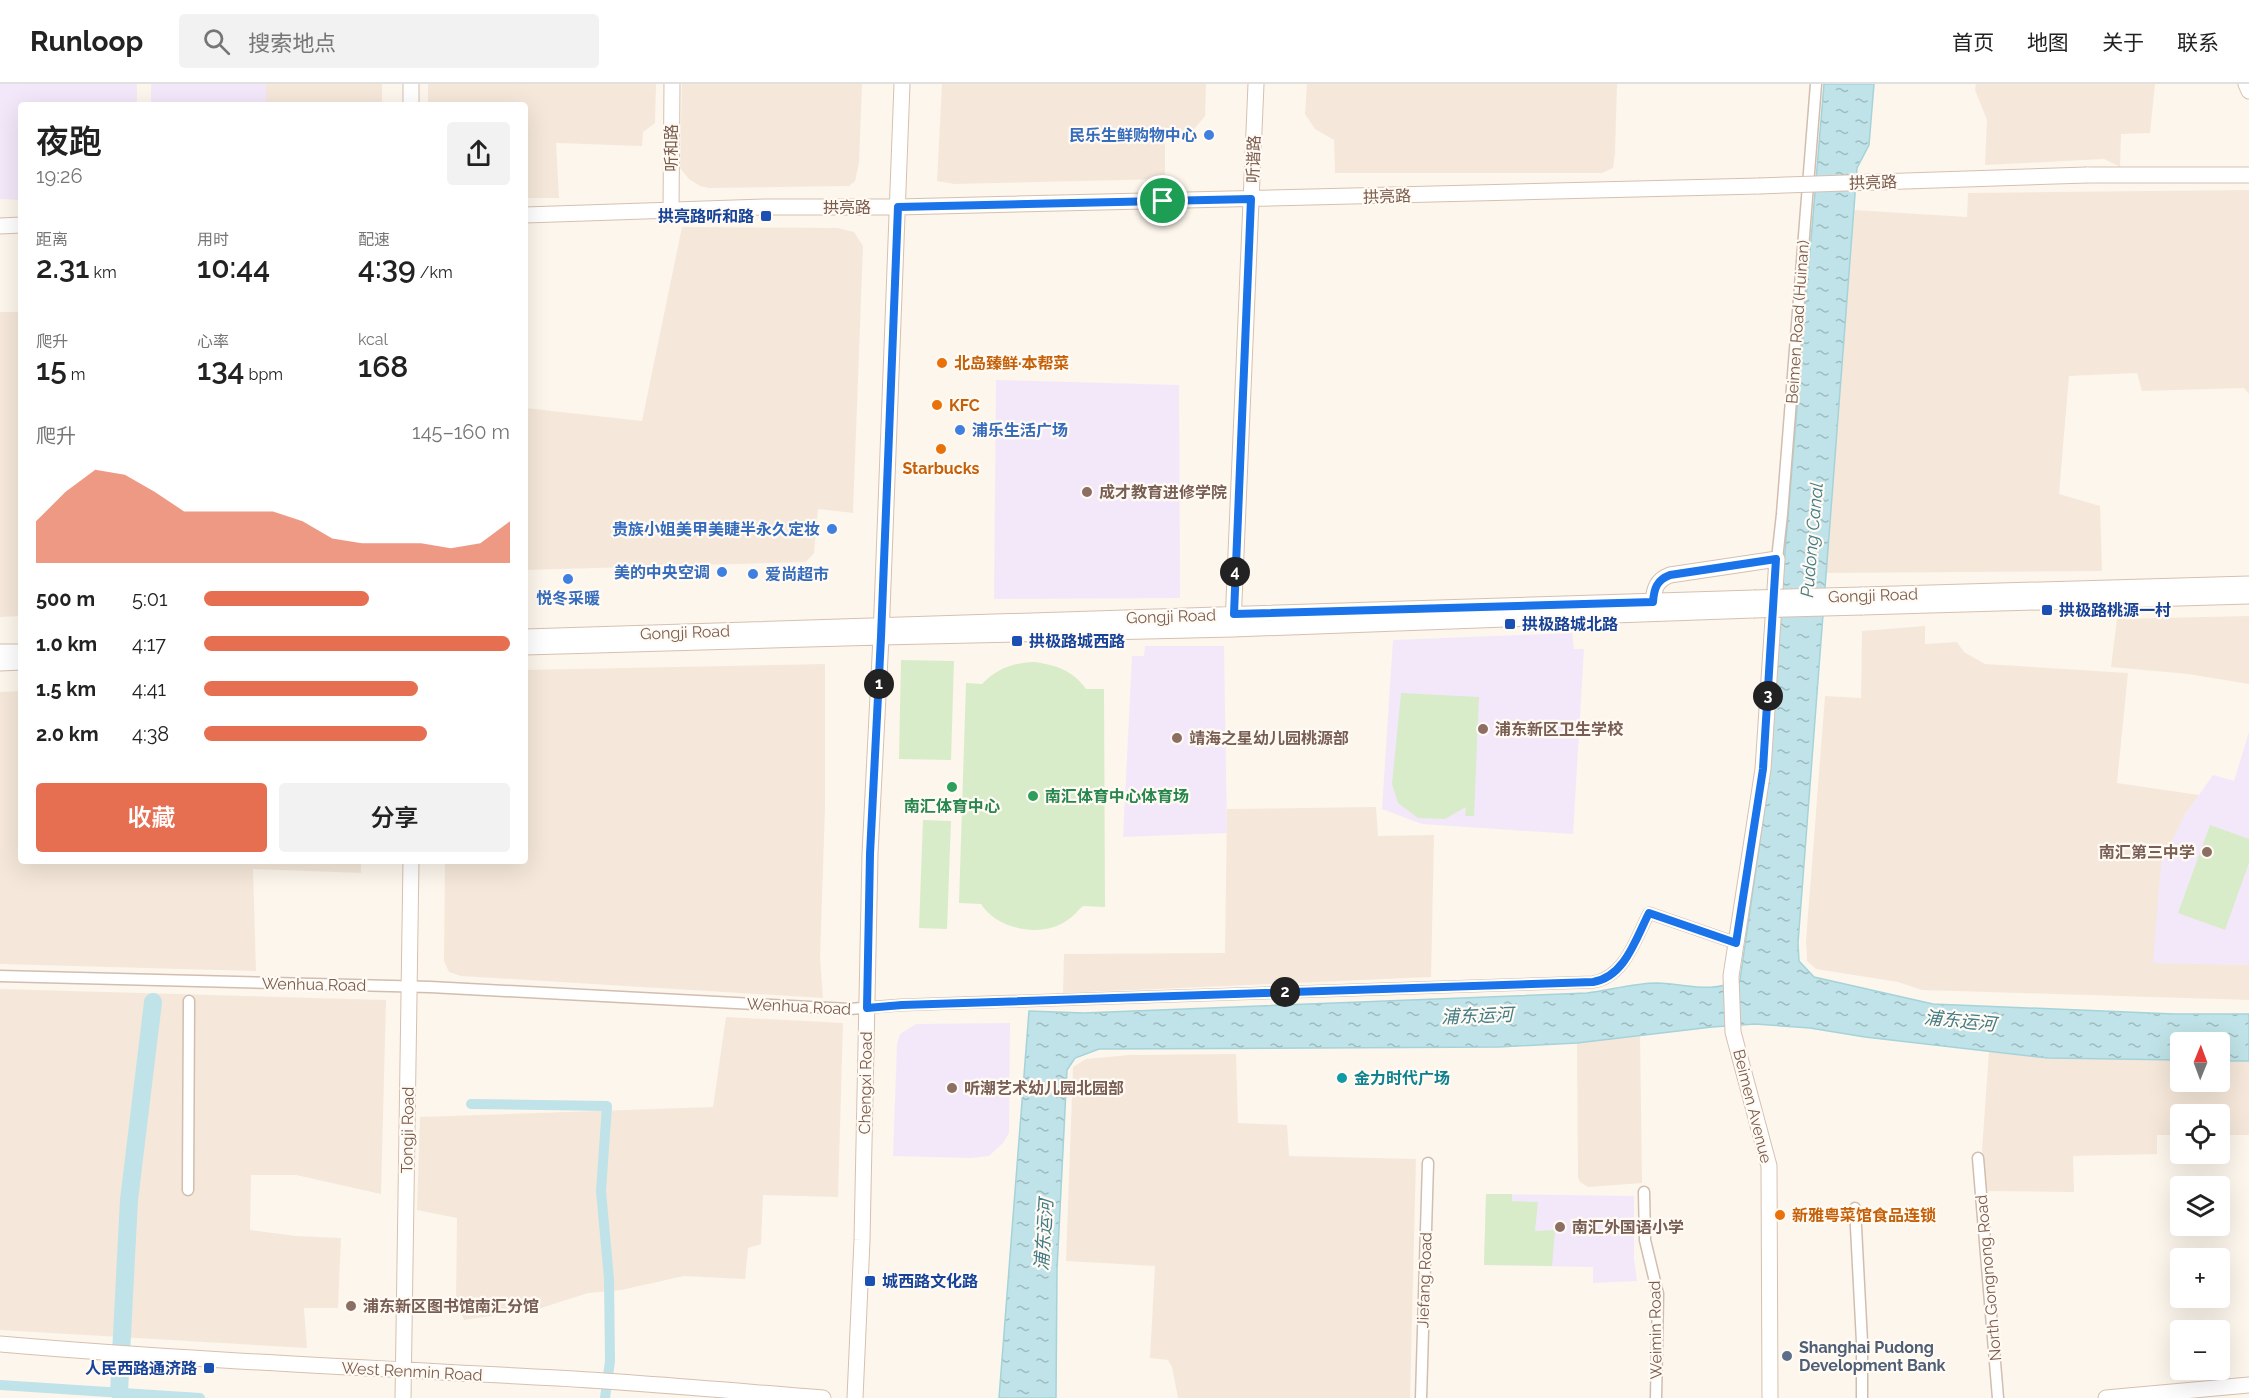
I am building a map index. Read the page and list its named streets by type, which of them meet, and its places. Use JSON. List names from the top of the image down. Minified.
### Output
{"streets":{"street":["听和路","听谐路","拱亮路","Beimen Road (Huinan)","Gongji Road","Wenhua Road","Chengxi Road","Beimen Avenue","Tongji Road","North Gongnong Road","Jiefang Road","Weimin Road","West Renmin Road"]},"crossings":[["听和路","拱亮路"],["听谐路","拱亮路"],["听谐路","Gongji Road"],["拱亮路","Chengxi Road"],["Beimen Road (Huinan)","Wenhua Road"],["Beimen Road (Huinan)","Beimen Avenue"],["Gongji Road","Chengxi Road"],["Wenhua Road","Chengxi Road"],["Wenhua Road","Tongji Road"],["Tongji Road","West Renmin Road"]],"water":["Pudong Canal","浦东运河"],"places":{"other":["民乐生鲜购物中心","北岛臻鲜·本帮菜","KFC","浦乐生活广场","Starbucks","成才教育进修学院","贵族小姐美甲美睫半永久定妆","美的中央空调","爱尚超市","悦冬采暖","浦东新区卫生学校","靖海之星幼儿园桃源部","南汇体育中心","南汇体育中心体育场","南汇第三中学","金力时代广场","听潮艺术幼儿园北园部","新雅粤菜馆食品连锁","南汇外国语小学","浦东新区图书馆南汇分馆","Shanghai Pudong Development Bank"],"transit":["拱亮路听和路","拱极路桃源一村","拱极路城北路","拱极路城西路","城西路文化路","人民西路通济路"]},"north":"top","page":{"header":"Runloop","search":"搜索地点","nav":["首页","地图","关于","联系"],"heading":["夜跑","19:26"],"stats":[["距离","2.31 km"],["用时","10:44"],["配速","4:39 /km"],["爬升","15 m"],["心率","134 bpm"],["kcal","168"]],"chart":["爬升","145–160 m"],"pins":["4","1","3","2"],"list":[{"name":"500 m","note":"5:01"},{"name":"1.0 km","note":"4:17"},{"name":"1.5 km","note":"4:41"},{"name":"2.0 km","note":"4:38"}],"buttons":["收藏","分享"],"map_buttons":["+","−"]}}
